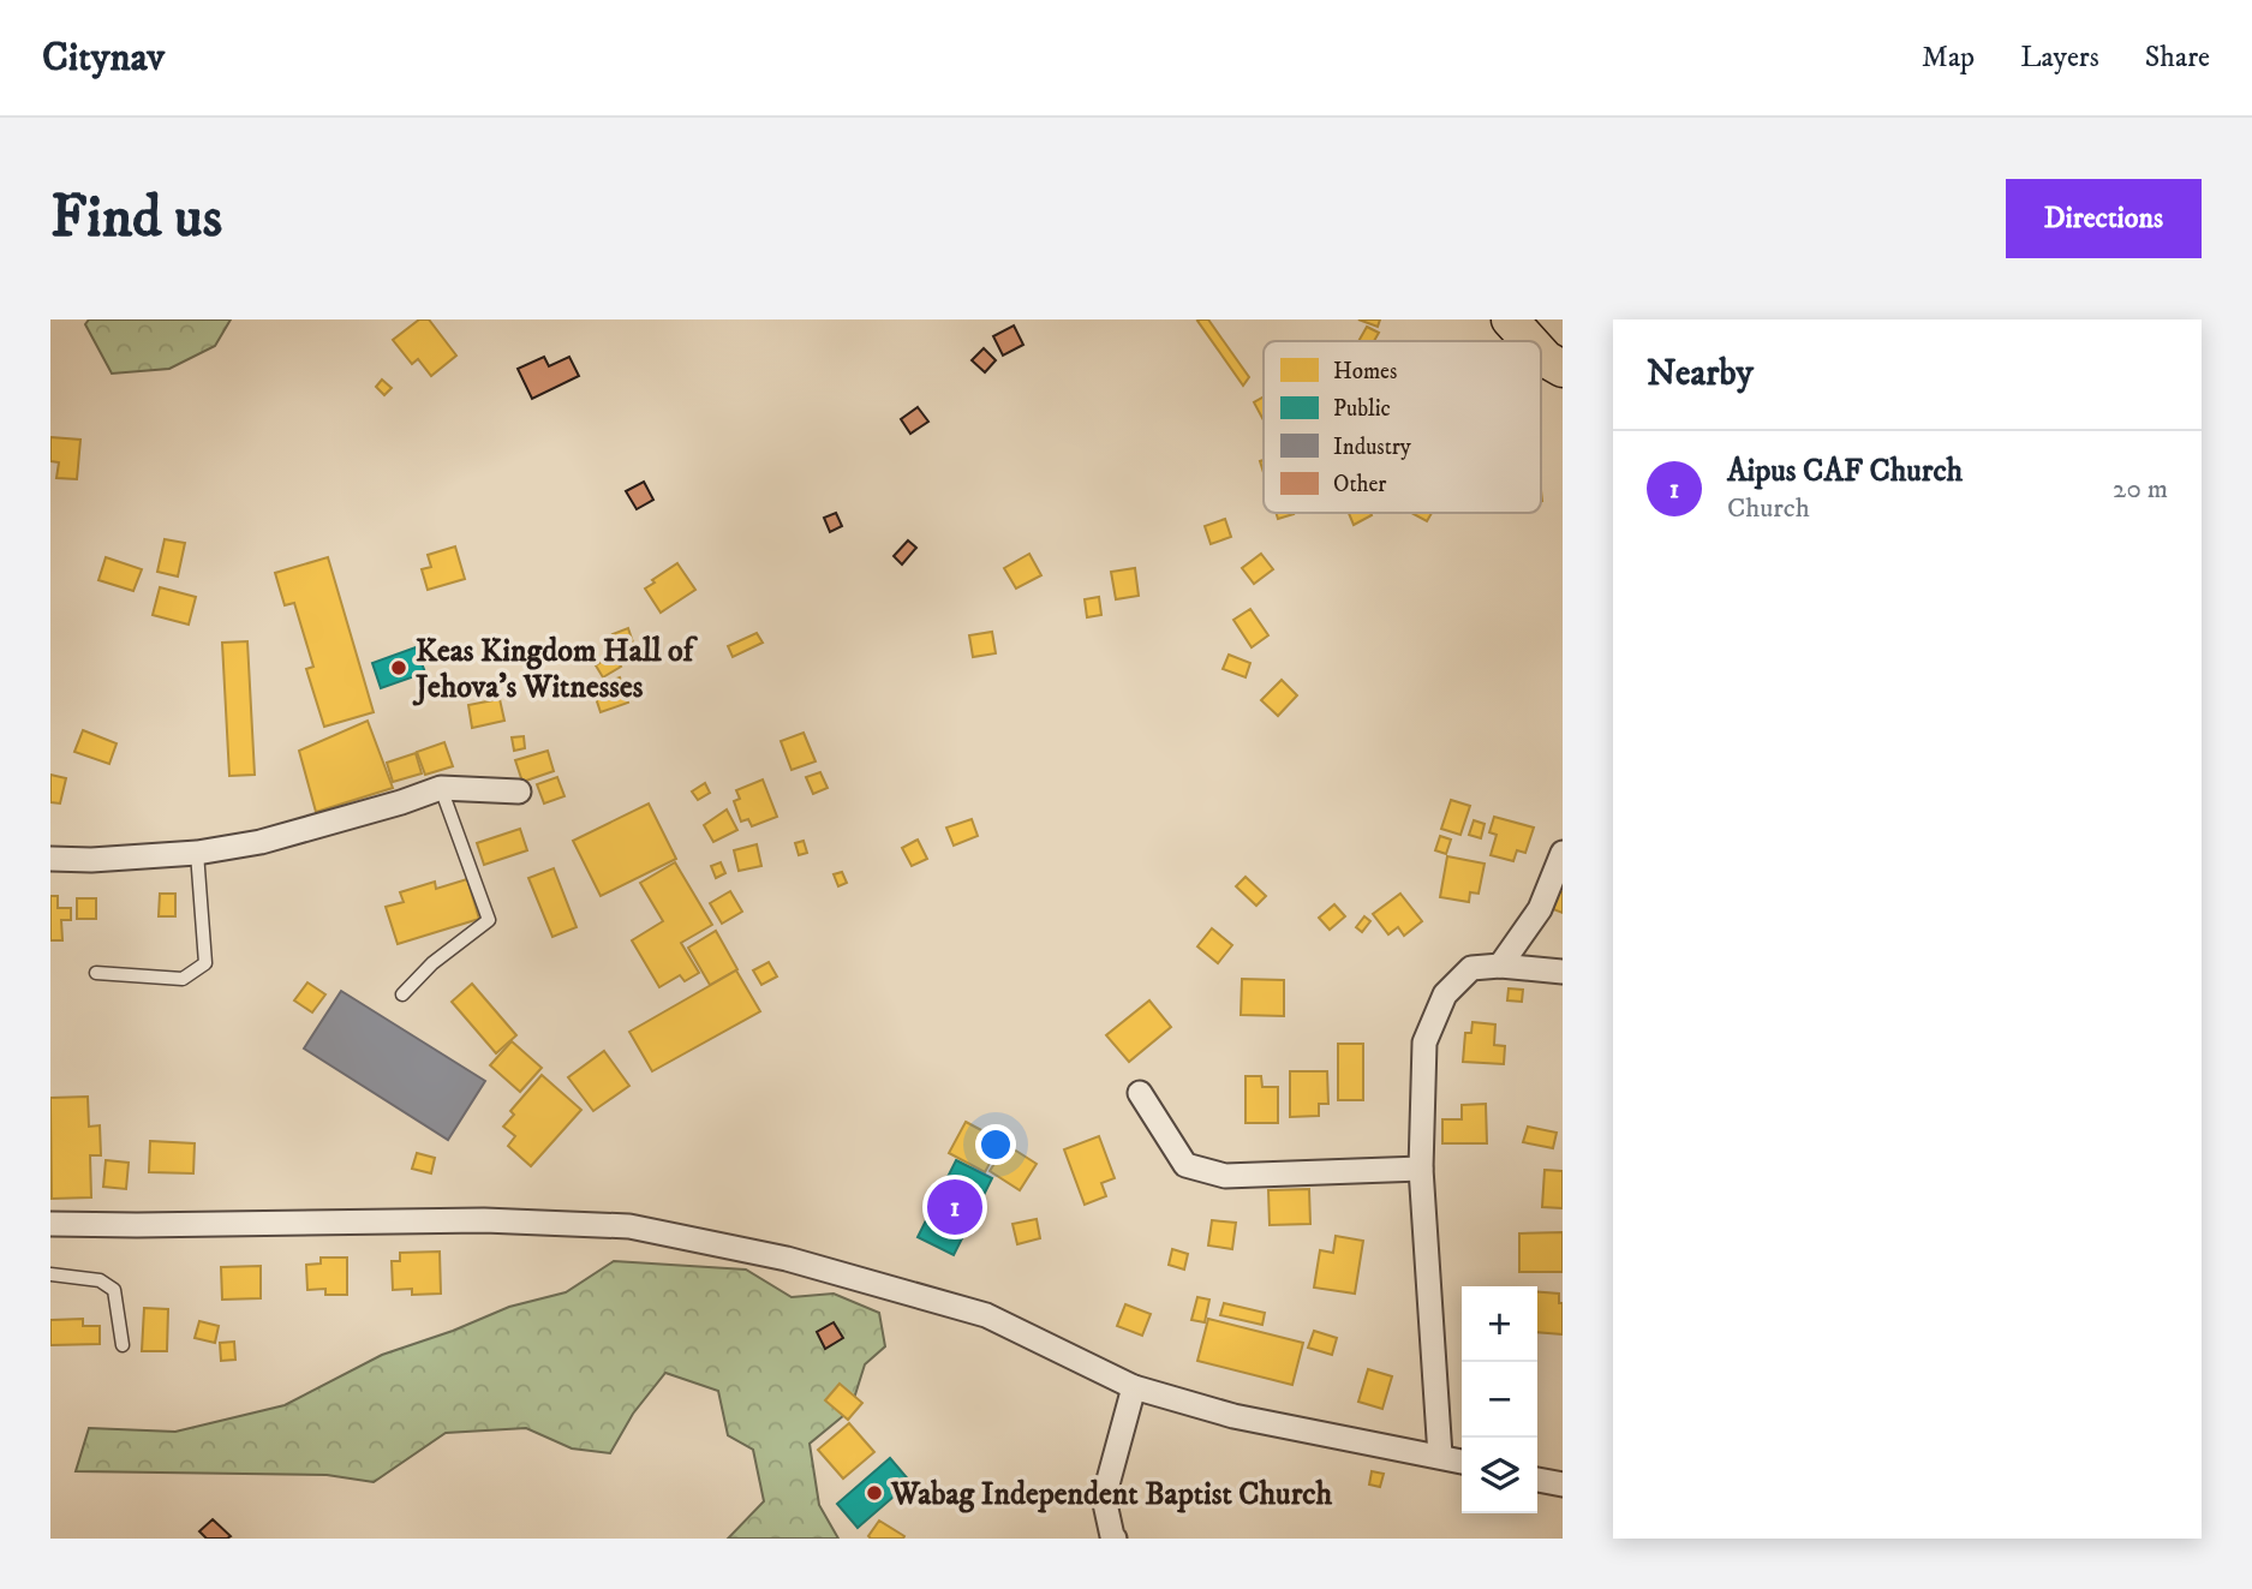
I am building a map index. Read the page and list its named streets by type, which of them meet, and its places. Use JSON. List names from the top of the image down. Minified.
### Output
{"places":["Keas Kingdom Hall of Jehova's Witnesses","Wabag Independent Baptist Church"],"legend":["Homes","Public","Industry","Other"],"page":{"header":"Citynav","nav":["Map","Layers","Share"],"buttons":"Directions","title":"Find us","heading":"Nearby","list":[{"mark":"1","name":"Aipus CAF Church","note":"Church","value":"20 m"}],"pins":"1","map_buttons":["+","−"]}}
